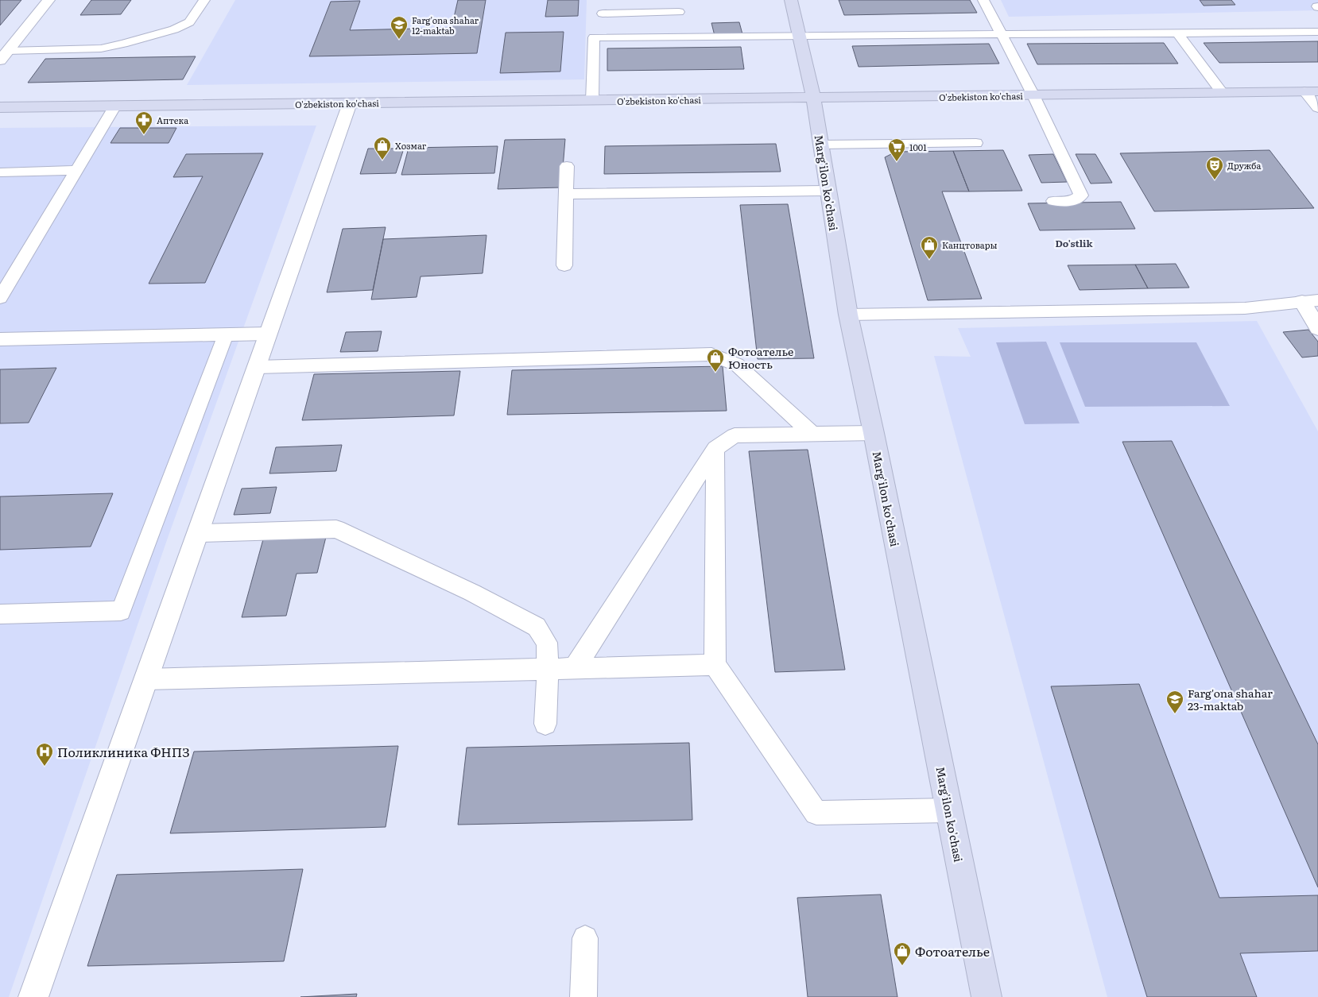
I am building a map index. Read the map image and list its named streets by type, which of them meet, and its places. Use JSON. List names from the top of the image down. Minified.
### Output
{"streets":{"street":["O'zbekiston ko'chasi","Marg'ilon ko'chasi"]},"crossings":[["O'zbekiston ko'chasi","Marg'ilon ko'chasi"]],"districts":["Do'stlik"],"places":{"school or university":["Farg'ona shahar 12-maktab","Farg'ona shahar 23-maktab"],"pharmacy":["Аптека"],"shop":["Хозмаг","Канцтовары","Фотоателье Юность","Фотоателье"],"supermarket":["1001"],"theatre":["Дружба"],"hospital":["Поликлиника ФНПЗ"]}}
